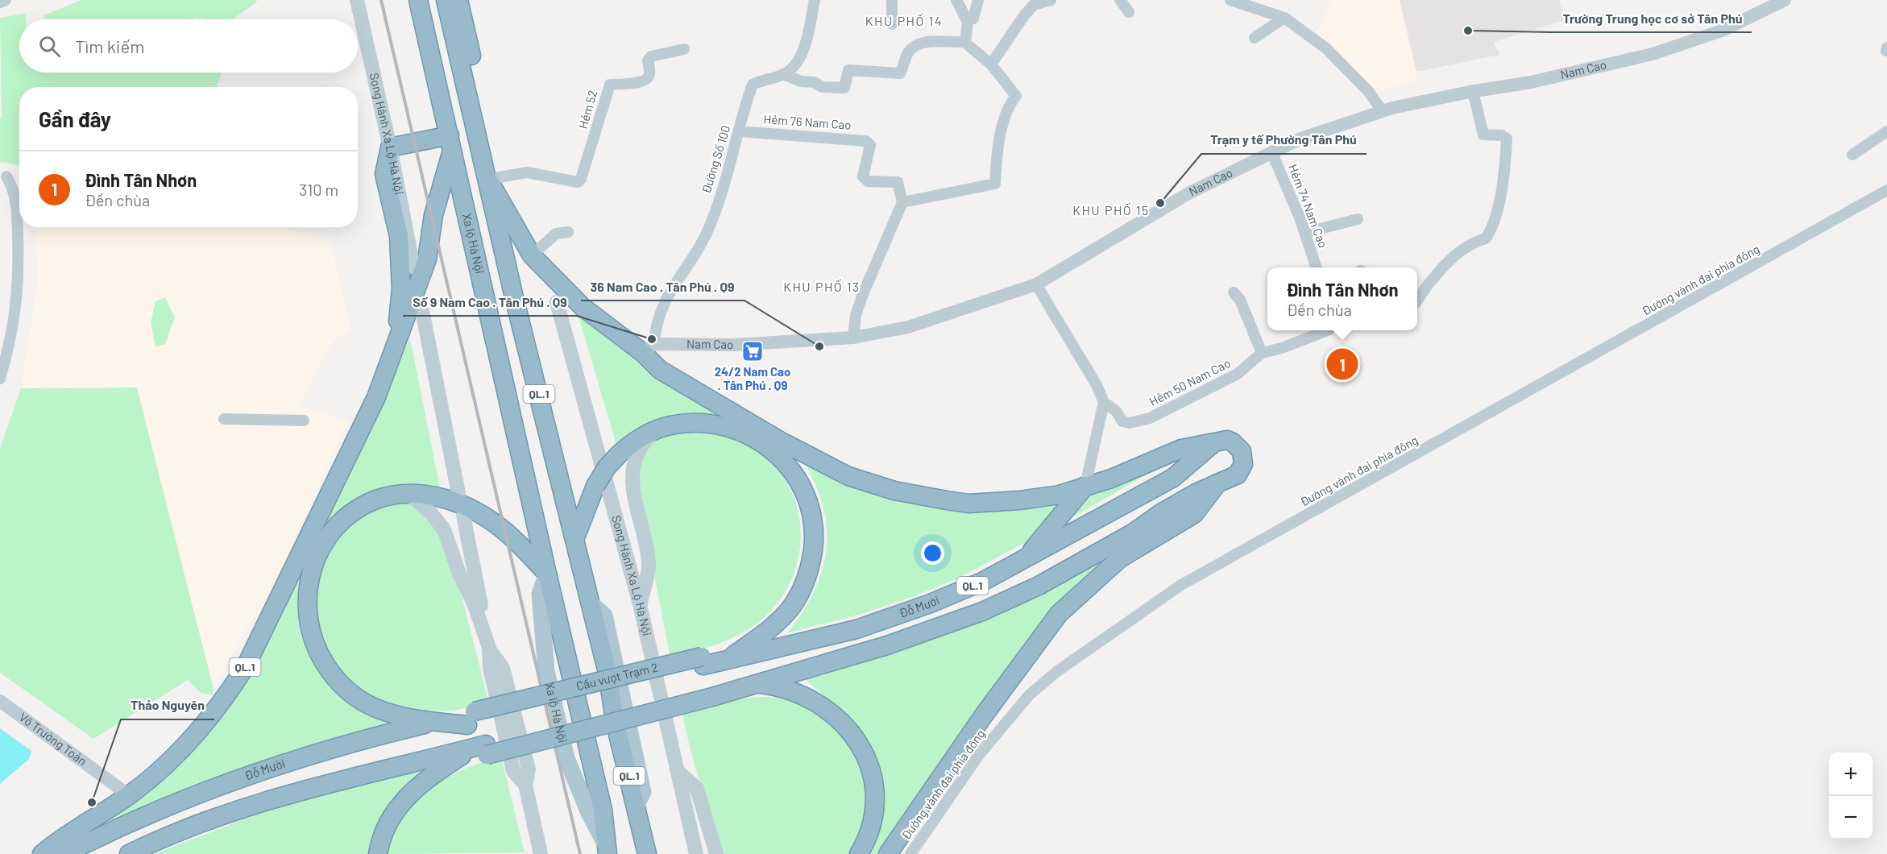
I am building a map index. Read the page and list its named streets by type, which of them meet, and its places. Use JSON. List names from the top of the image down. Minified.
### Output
{"streets":{"highway":["Xa lộ Hà Nội","QL.1","Đỗ Mười","Cầu vượt Trạm 2"],"main road":["Song Hành Xa Lộ Hà Nội"],"street":["Nam Cao","Hẻm 52","Hẻm 76 Nam Cao","Đường Số 100","Hẻm 74 Nam Cao","Đường vành đai phía đông","Hẻm 50 Nam Cao","Võ Trường Toản"]},"crossings":[["Nam Cao","Đường Số 100"],["Nam Cao","Hẻm 74 Nam Cao"],["Nam Cao","Hẻm 50 Nam Cao"],["Hẻm 52","QL.1"],["Hẻm 76 Nam Cao","Đường Số 100"],["Xa lộ Hà Nội","QL.1"],["QL.1","Đỗ Mười"],["QL.1","Võ Trường Toản"],["Đỗ Mười","Cầu vượt Trạm 2"]],"districts":["KHU PHỐ 14","KHU PHỐ 15","KHU PHỐ 13"],"places":{"other":["Trường Trung học cơ sở Tân Phú","Trạm y tế Phường Tân Phú","Số 9 Nam Cao . Tân Phú . Q9","36 Nam Cao . Tân Phú . Q9","Thảo Nguyên"],"supermarket":["24/2 Nam Cao . Tân Phú . Q9"]},"page":{"search":"Tìm kiếm","heading":"Gần đây","list":[{"mark":"1","name":"Đình Tân Nhơn","note":"Đền chùa","value":"310 m"}],"popup":["Đình Tân Nhơn","Đền chùa"],"pins":"1","map_buttons":["+","−"]}}
